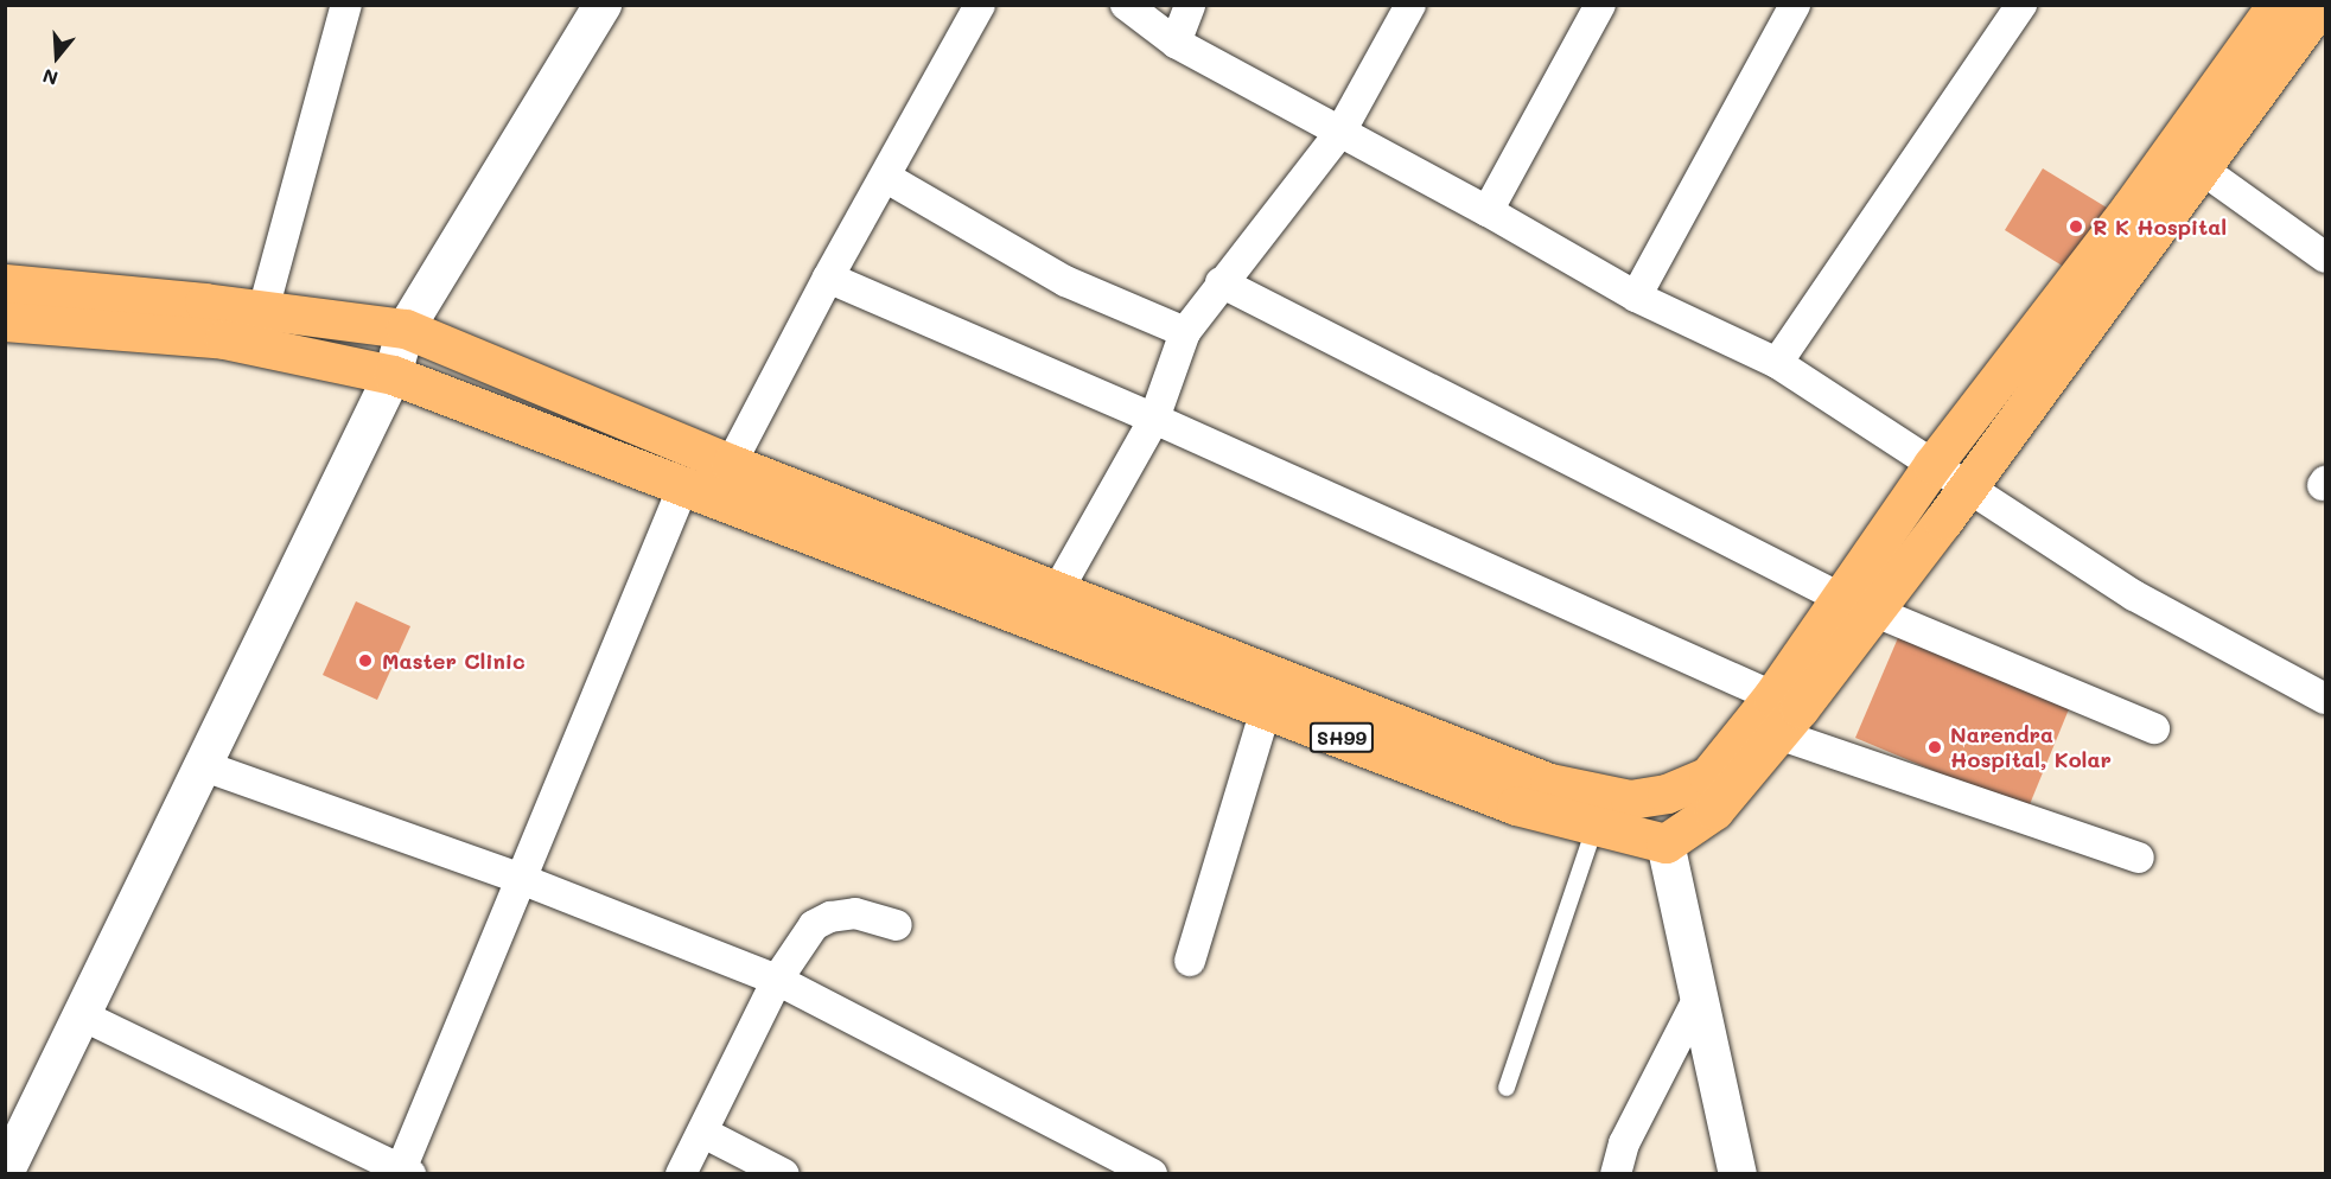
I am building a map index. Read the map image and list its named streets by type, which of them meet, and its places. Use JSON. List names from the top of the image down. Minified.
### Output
{"streets":{"main road":["SH99"]},"places":["R K Hospital","Master Clinic","Narendra Hospital, Kolar"],"north":"bottom"}
